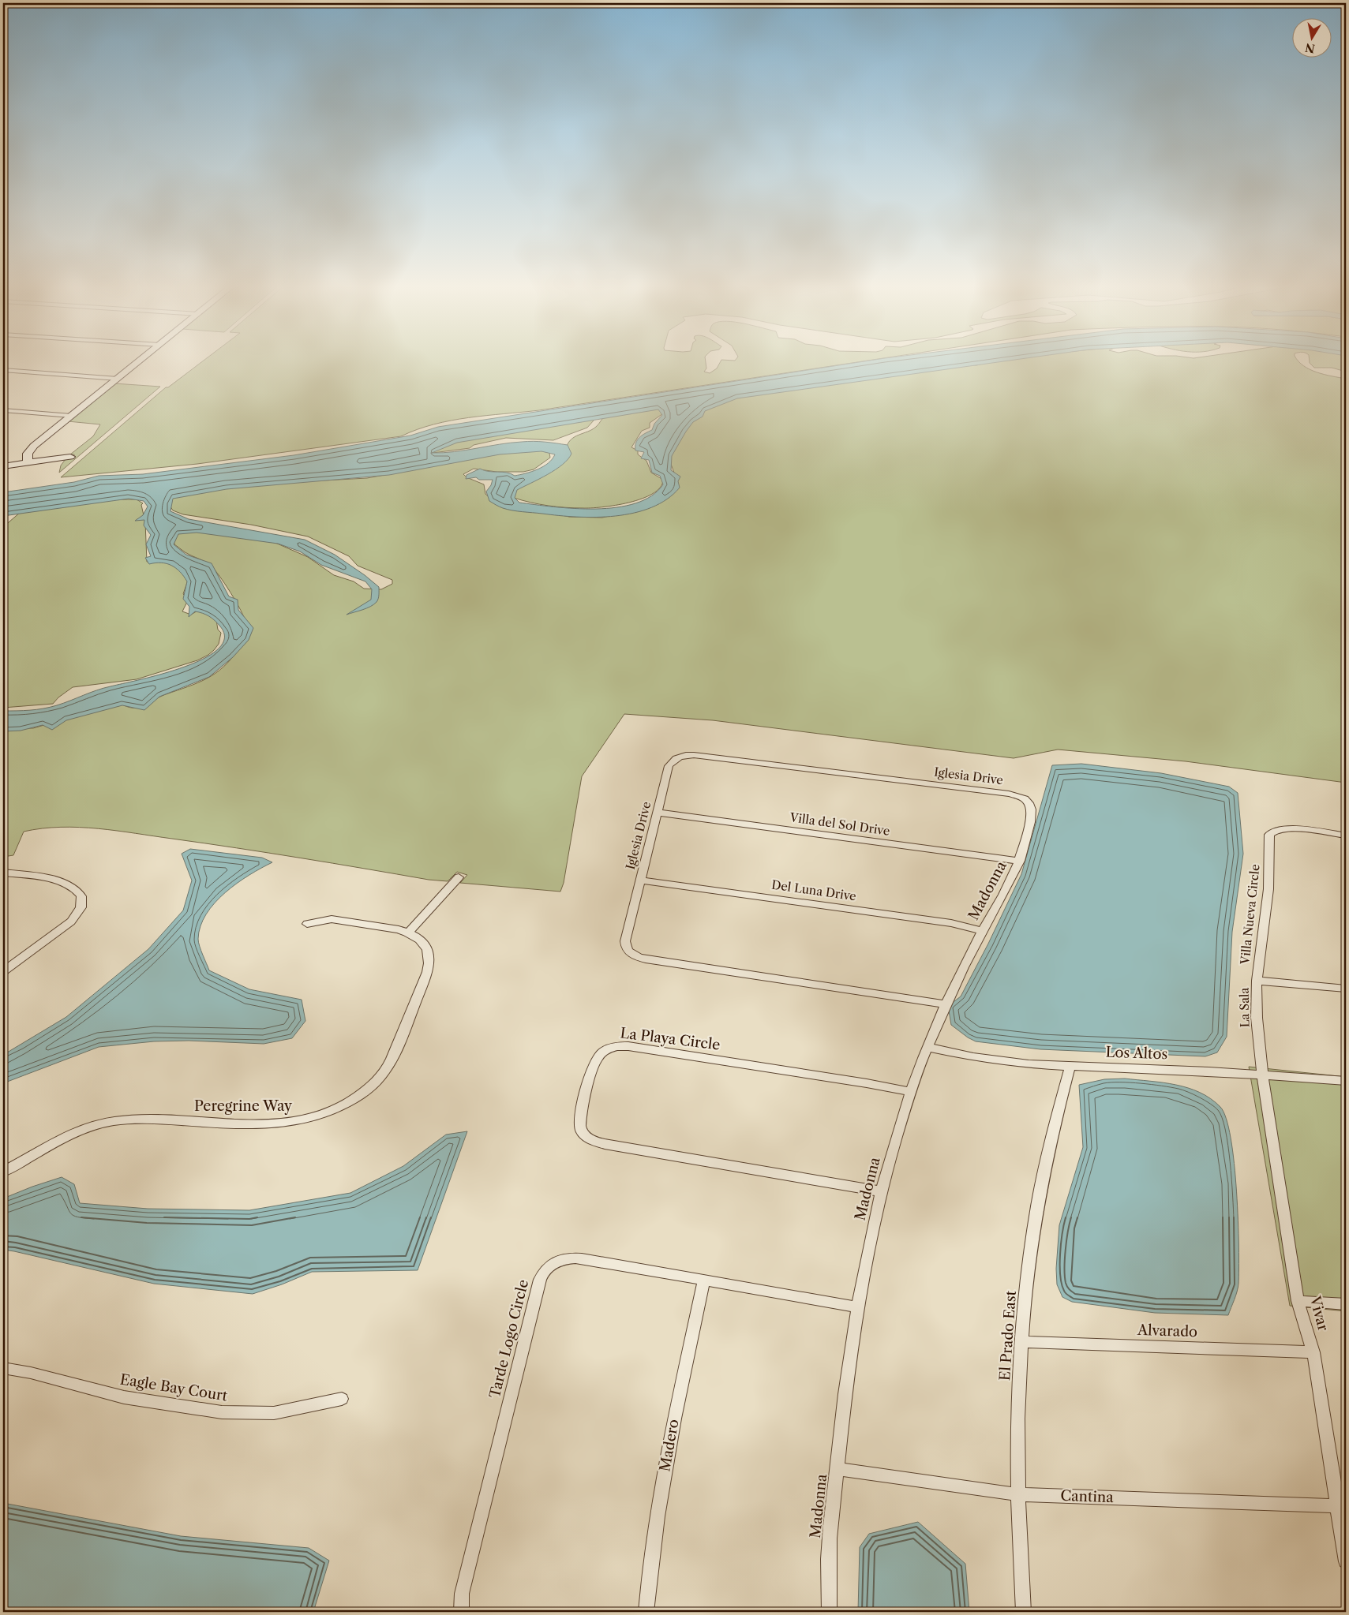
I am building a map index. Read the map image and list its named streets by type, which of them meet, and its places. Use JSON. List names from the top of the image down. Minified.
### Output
{"streets":{"street":["Iglesia Drive","Villa del Sol Drive","Del Luna Drive","Madonna","Villa Nueva Circle","La Sala","La Playa Circle","Los Altos","Peregrine Way","Vivar","Alvarado","El Prado East","Tarde Logo Circle","Eagle Bay Court","Madero","Cantina"]},"crossings":[["Iglesia Drive","Villa del Sol Drive"],["Iglesia Drive","Del Luna Drive"],["Iglesia Drive","Madonna"],["Villa del Sol Drive","Madonna"],["Del Luna Drive","Madonna"],["Madonna","La Playa Circle"],["Madonna","Los Altos"],["Madonna","Tarde Logo Circle"],["Madonna","Cantina"],["Villa Nueva Circle","La Sala"],["La Sala","Los Altos"],["La Sala","Vivar"],["Los Altos","Vivar"],["Los Altos","El Prado East"],["Vivar","Alvarado"],["Vivar","Cantina"],["Alvarado","El Prado East"],["El Prado East","Cantina"],["Tarde Logo Circle","Madero"]],"north":"bottom"}
